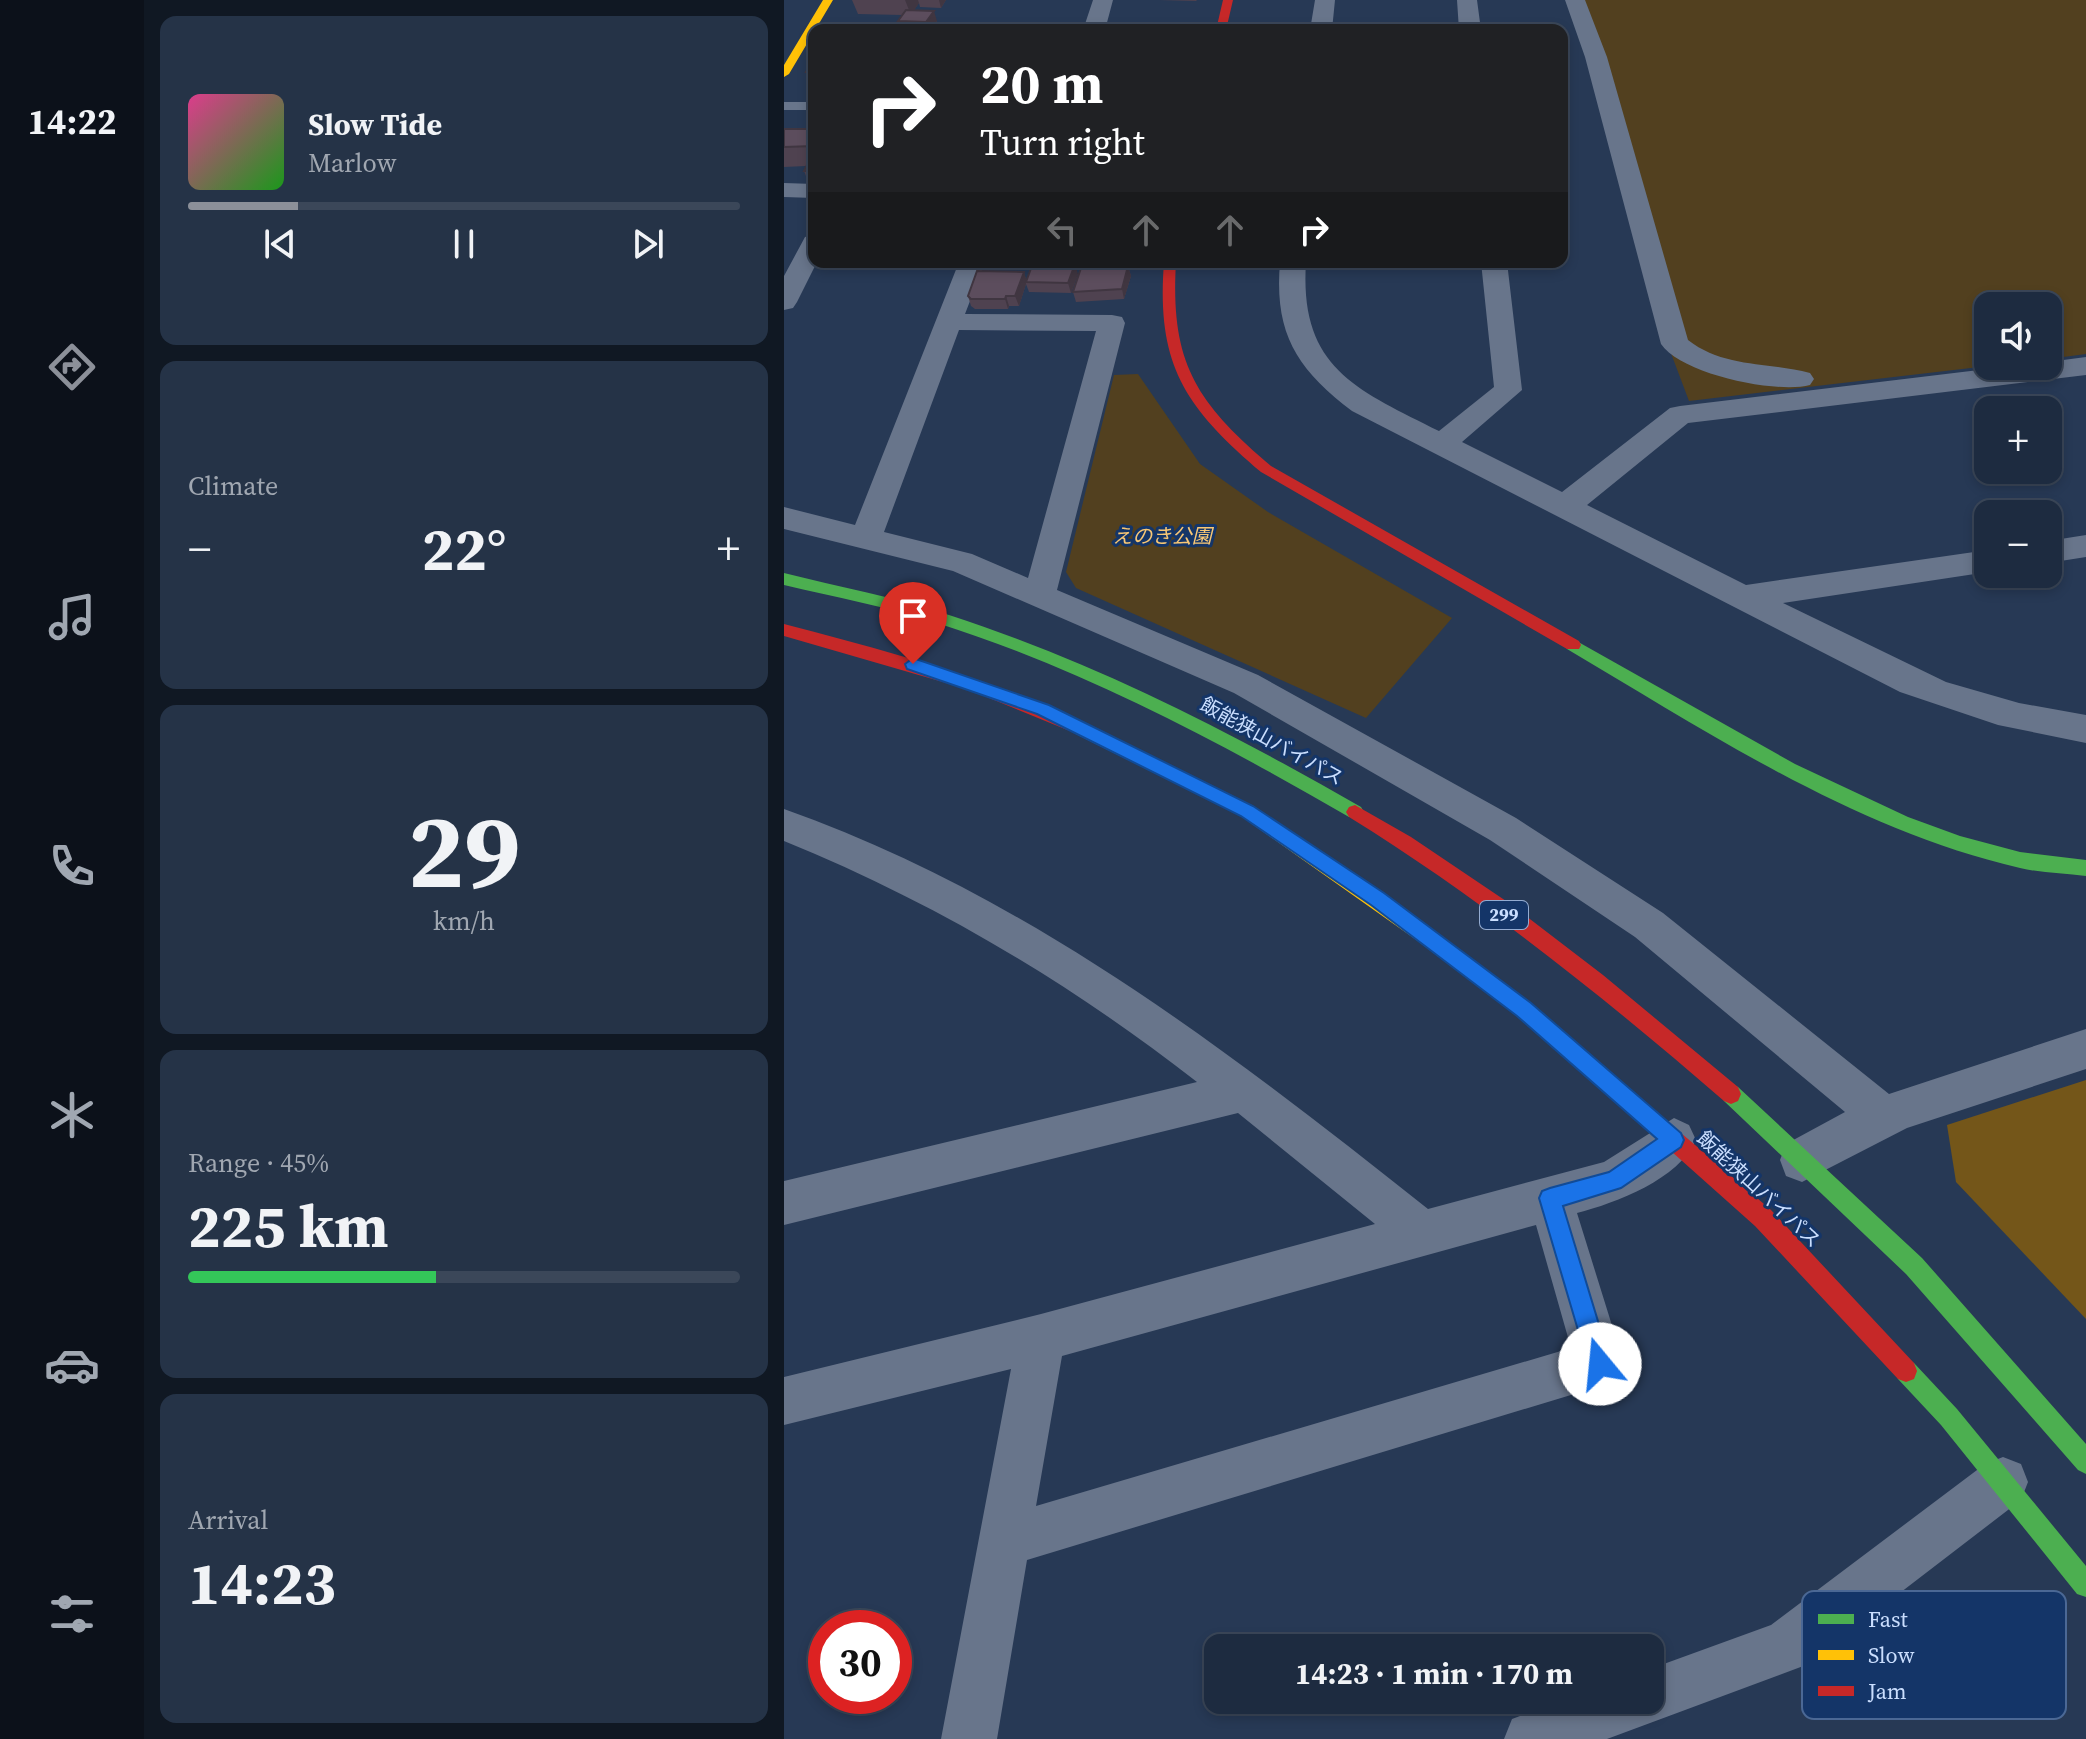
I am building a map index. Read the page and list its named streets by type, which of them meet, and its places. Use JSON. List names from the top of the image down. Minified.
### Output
{"streets":{"main road":["飯能狭山バイパス","299"]},"parks":["えのき公園"],"legend":["Fast","Slow","Jam"],"page":{"tabs":"14:22","turn":["20 m","Turn right"],"song":["Slow Tide","Marlow"],"map_buttons":["+","−"],"tile":["Climate",["29","km/h"],["Range · 45%","225 km"],["Arrival","14:23"]],"heat":["−","22°","+"],"limit":"30","trip":"14:23 · 1 min · 170 m"}}
